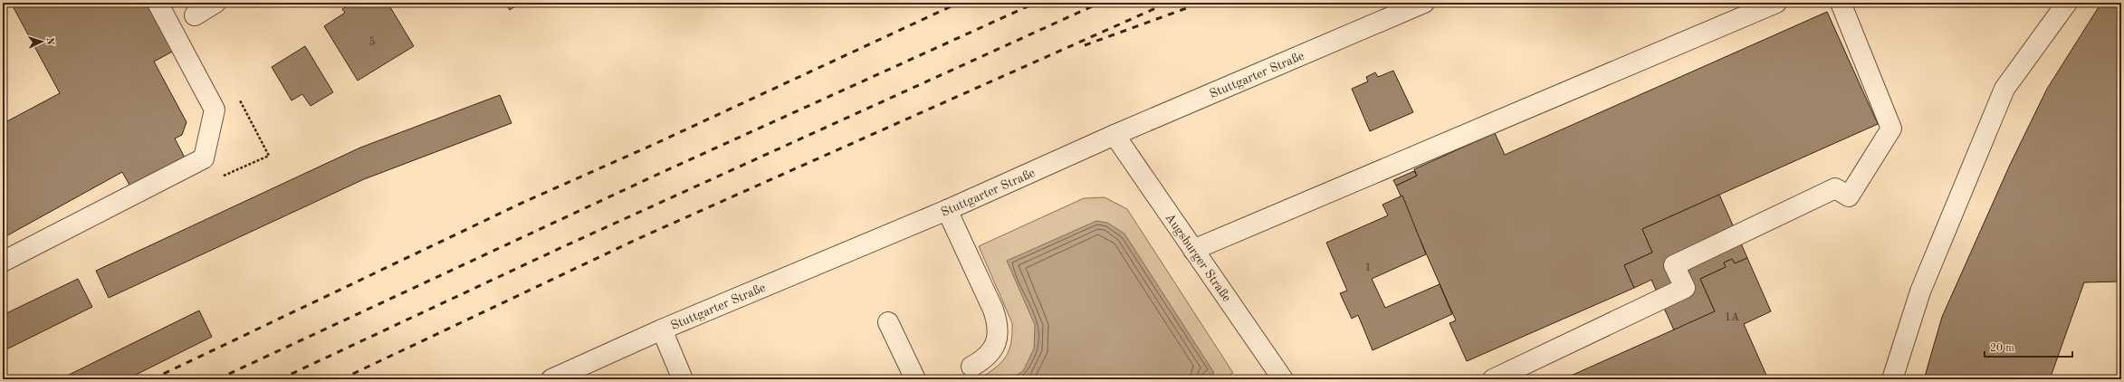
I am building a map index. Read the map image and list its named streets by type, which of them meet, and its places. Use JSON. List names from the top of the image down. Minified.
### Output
{"streets":{"street":["Stuttgarter Straße","Augsburger Straße"]},"crossings":[["Stuttgarter Straße","Augsburger Straße"]],"house_numbers":["5","1","1A"],"scale_bar":"20 m","north":"right"}
